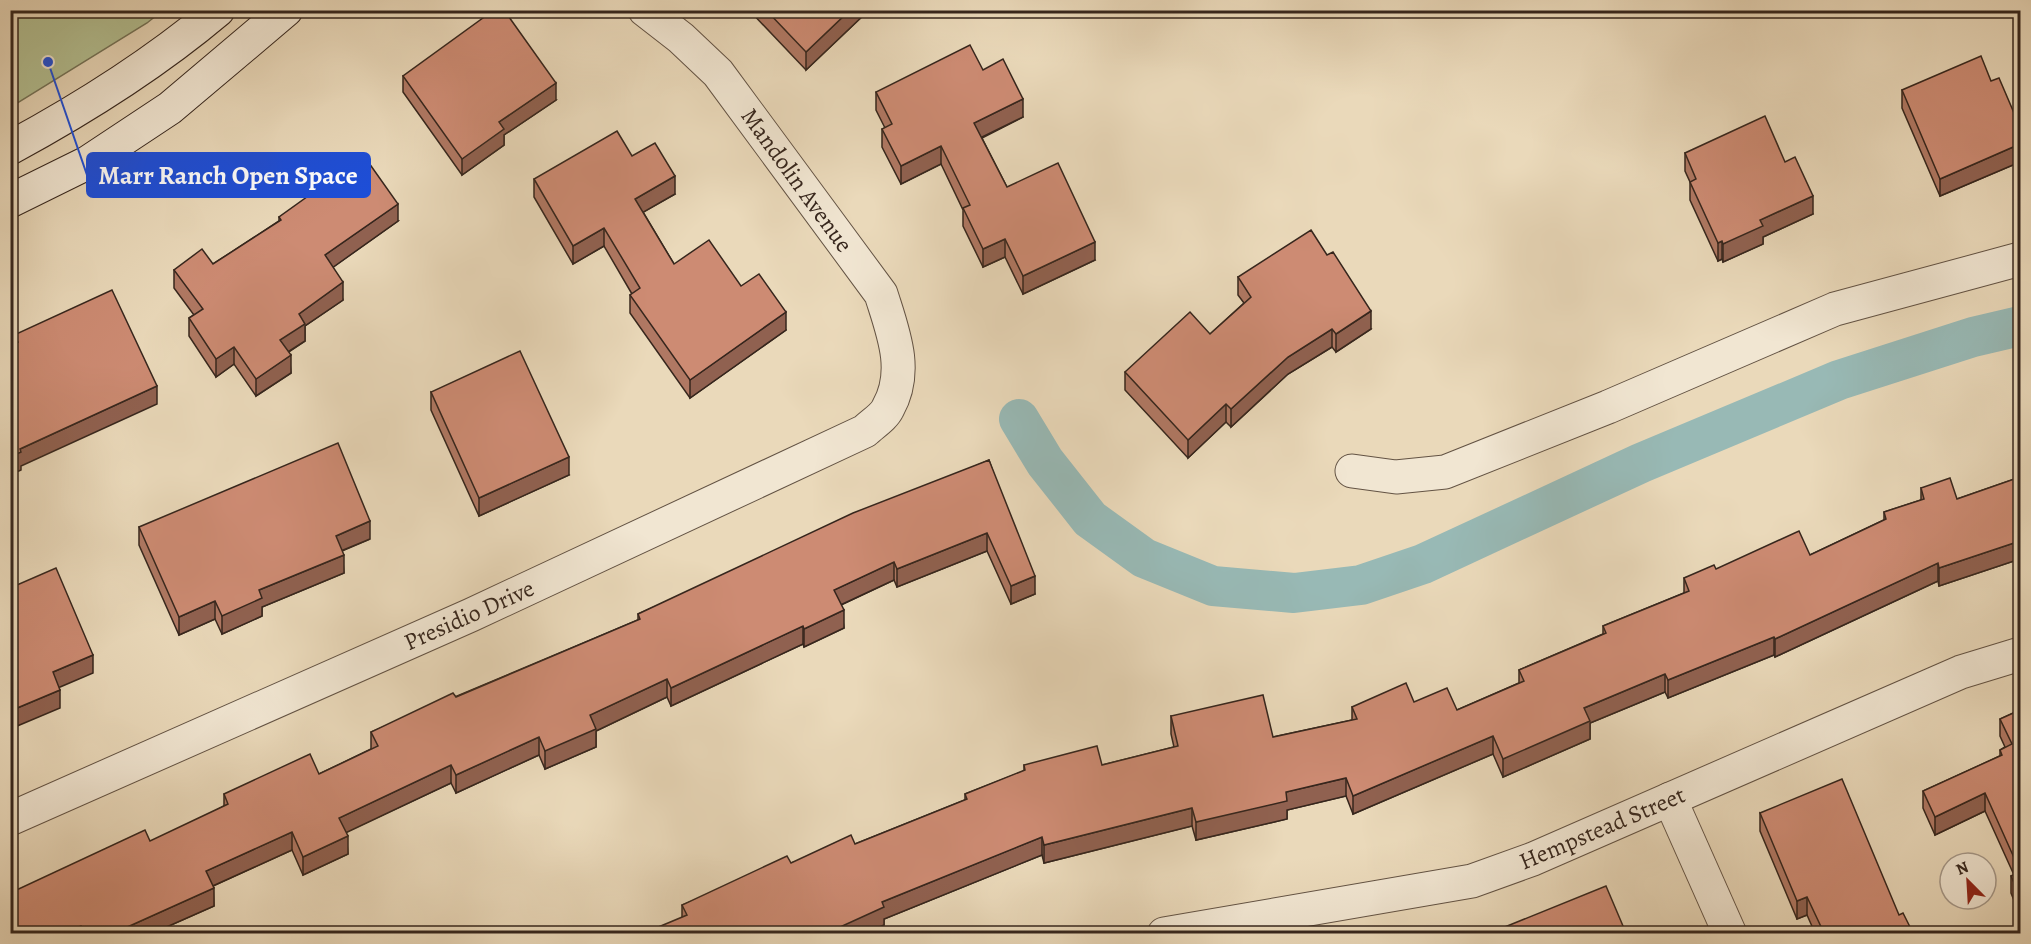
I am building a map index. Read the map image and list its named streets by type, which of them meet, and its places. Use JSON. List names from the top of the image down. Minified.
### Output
{"streets":{"street":["Mandolin Avenue","Presidio Drive","Hempstead Street"]},"crossings":[["Mandolin Avenue","Presidio Drive"]],"places":["Marr Ranch Open Space"],"north":"top left"}
